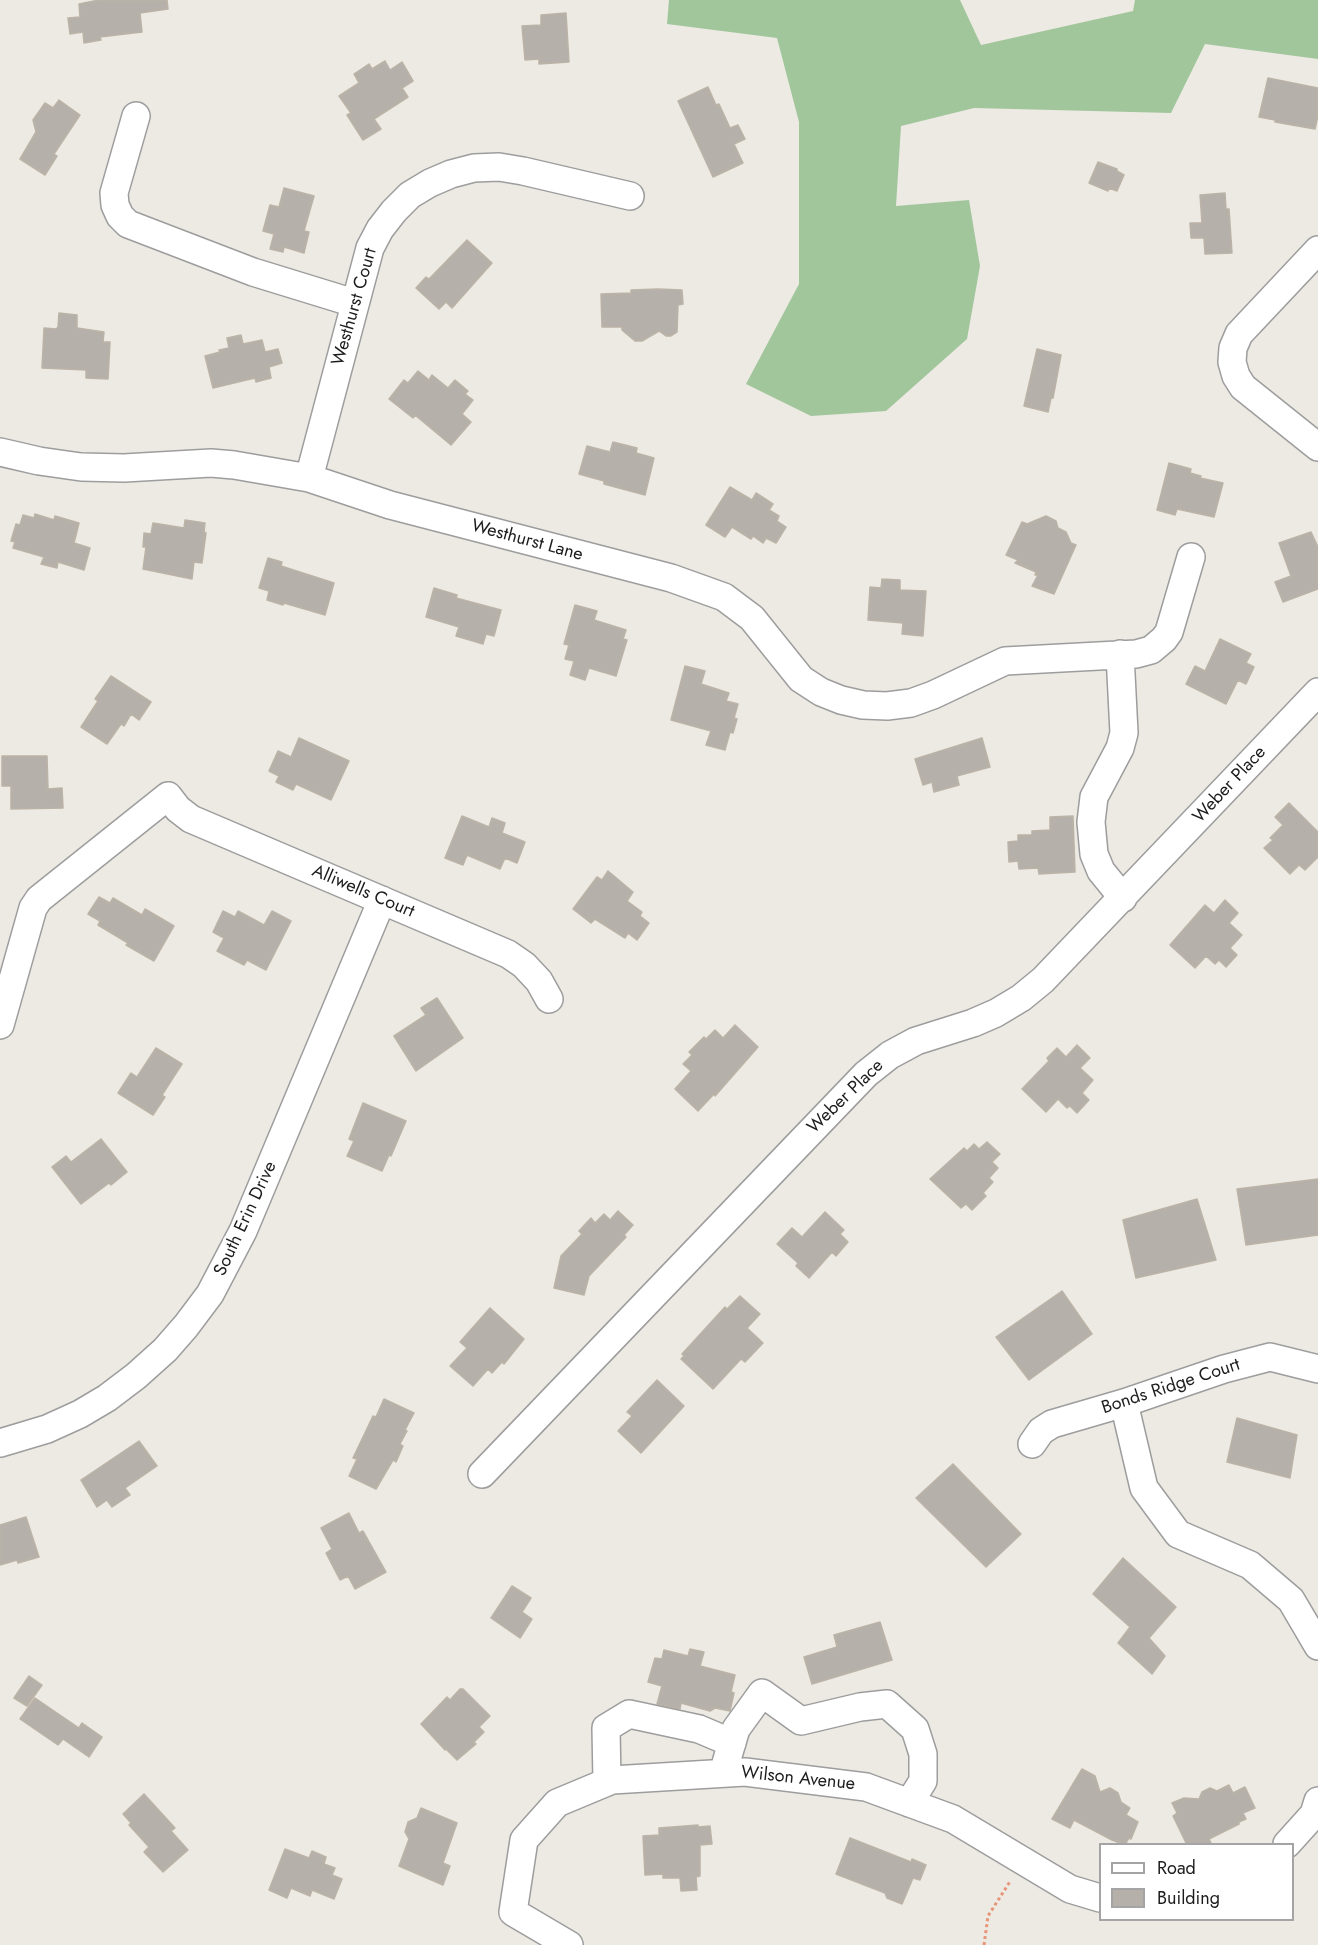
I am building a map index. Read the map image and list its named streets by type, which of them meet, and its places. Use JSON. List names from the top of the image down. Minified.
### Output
{"streets":{"street":["Westhurst Court","Westhurst Lane","Weber Place","Alliwells Court","South Erin Drive","Bonds Ridge Court","Wilson Avenue"]},"crossings":[["Westhurst Court","Westhurst Lane"],["Alliwells Court","South Erin Drive"]],"legend":["Road","Building"]}
